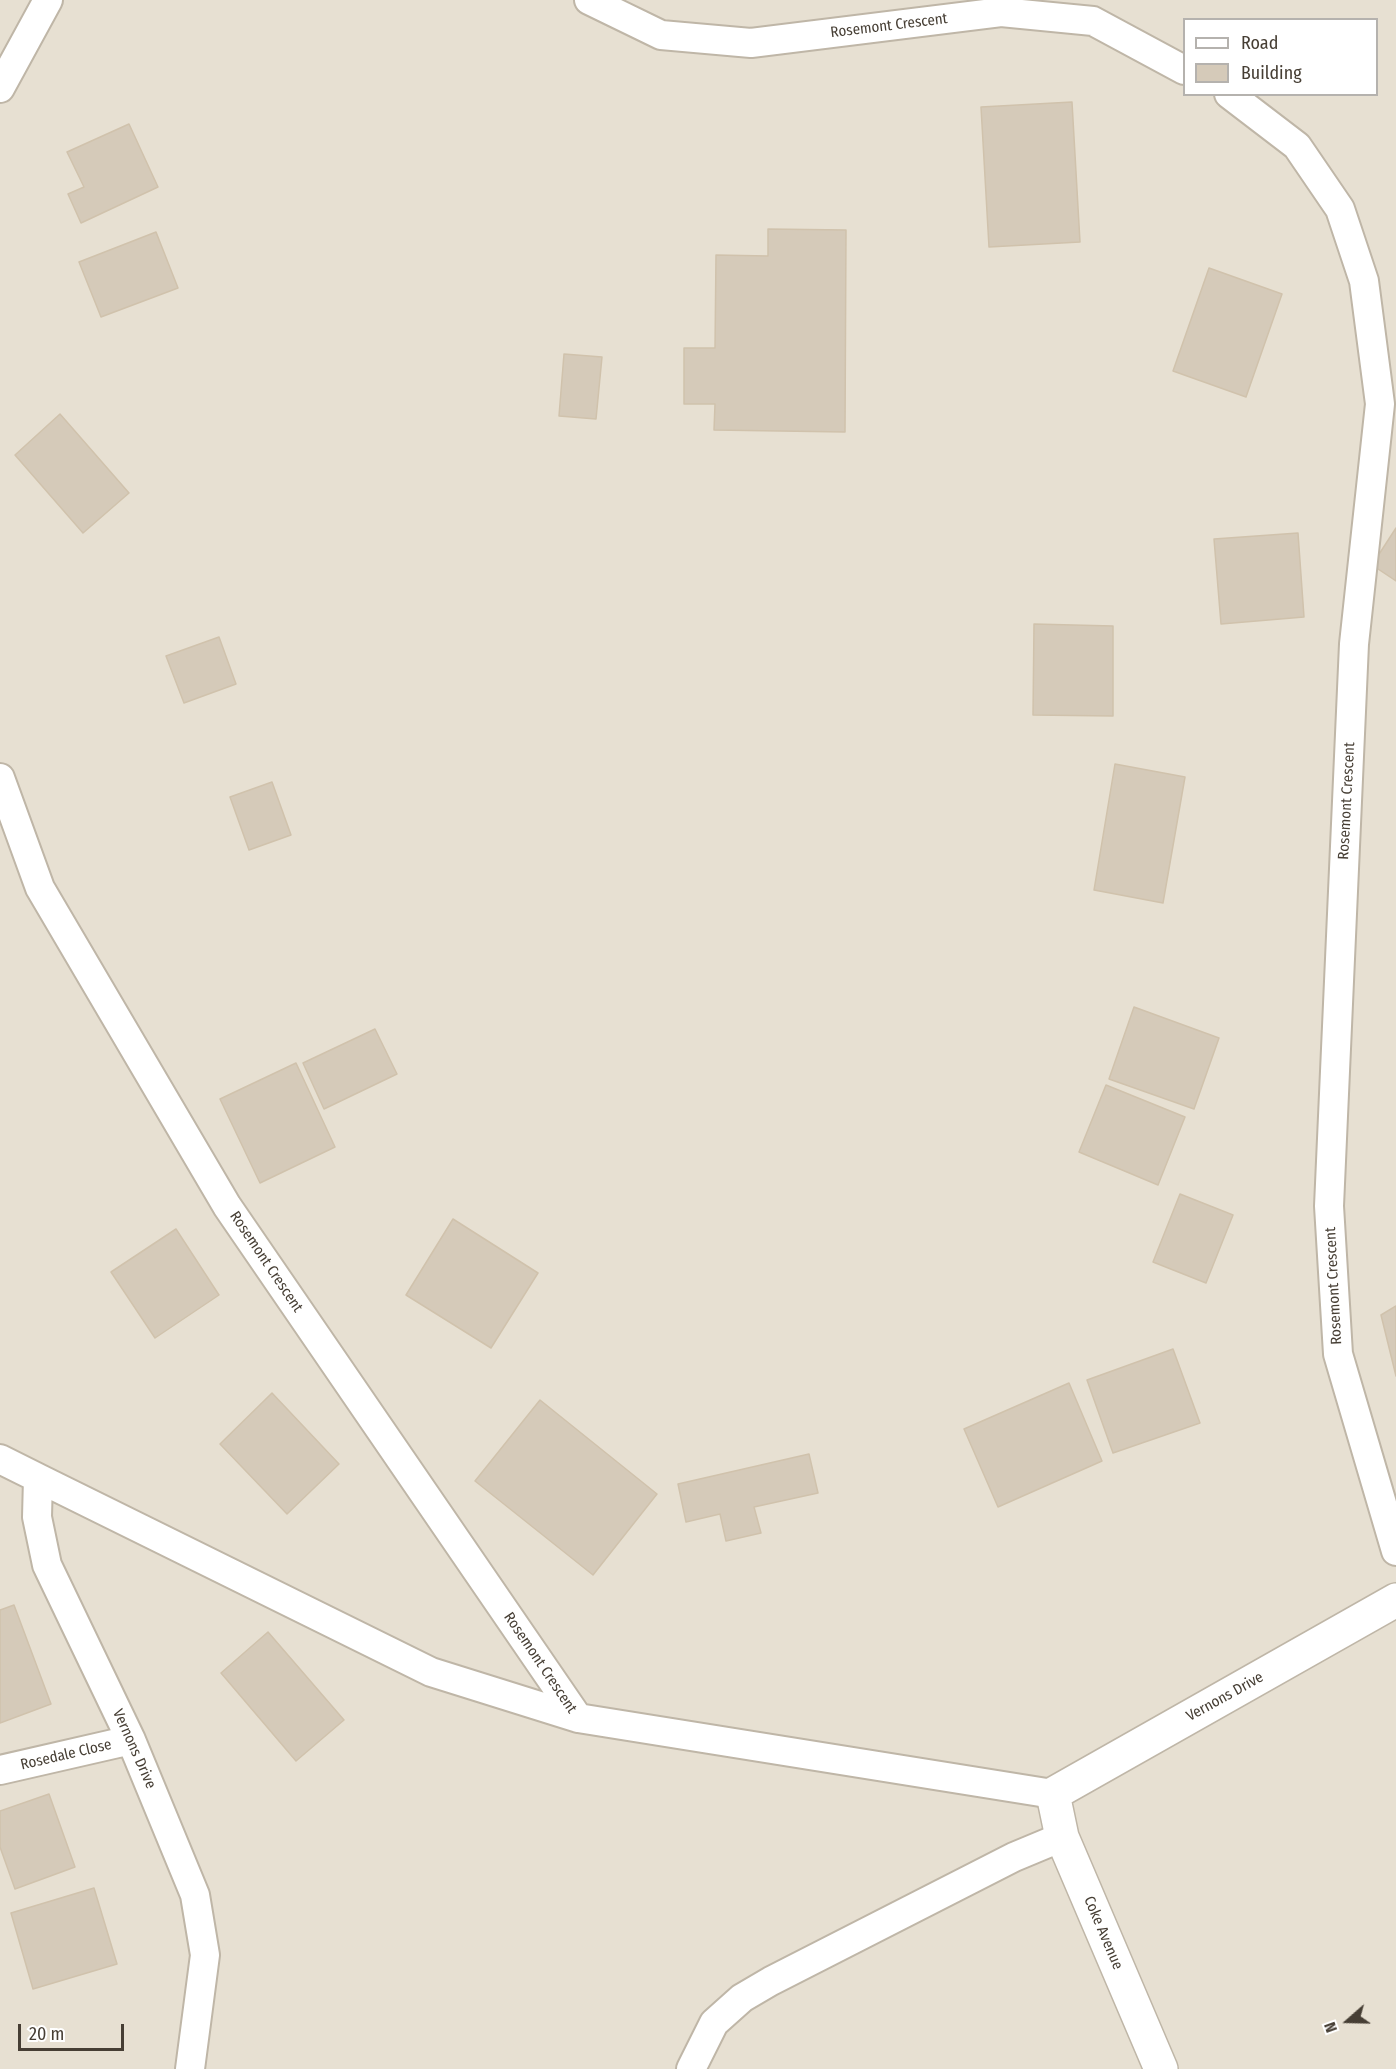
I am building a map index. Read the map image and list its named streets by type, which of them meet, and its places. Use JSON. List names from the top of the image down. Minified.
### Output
{"streets":{"street":["Rosemont Crescent","Vernons Drive","Rosedale Close","Coke Avenue"]},"crossings":[["Vernons Drive","Rosedale Close"],["Vernons Drive","Coke Avenue"]],"legend":["Road","Building"],"scale_bar":"20 m","north":"left"}
